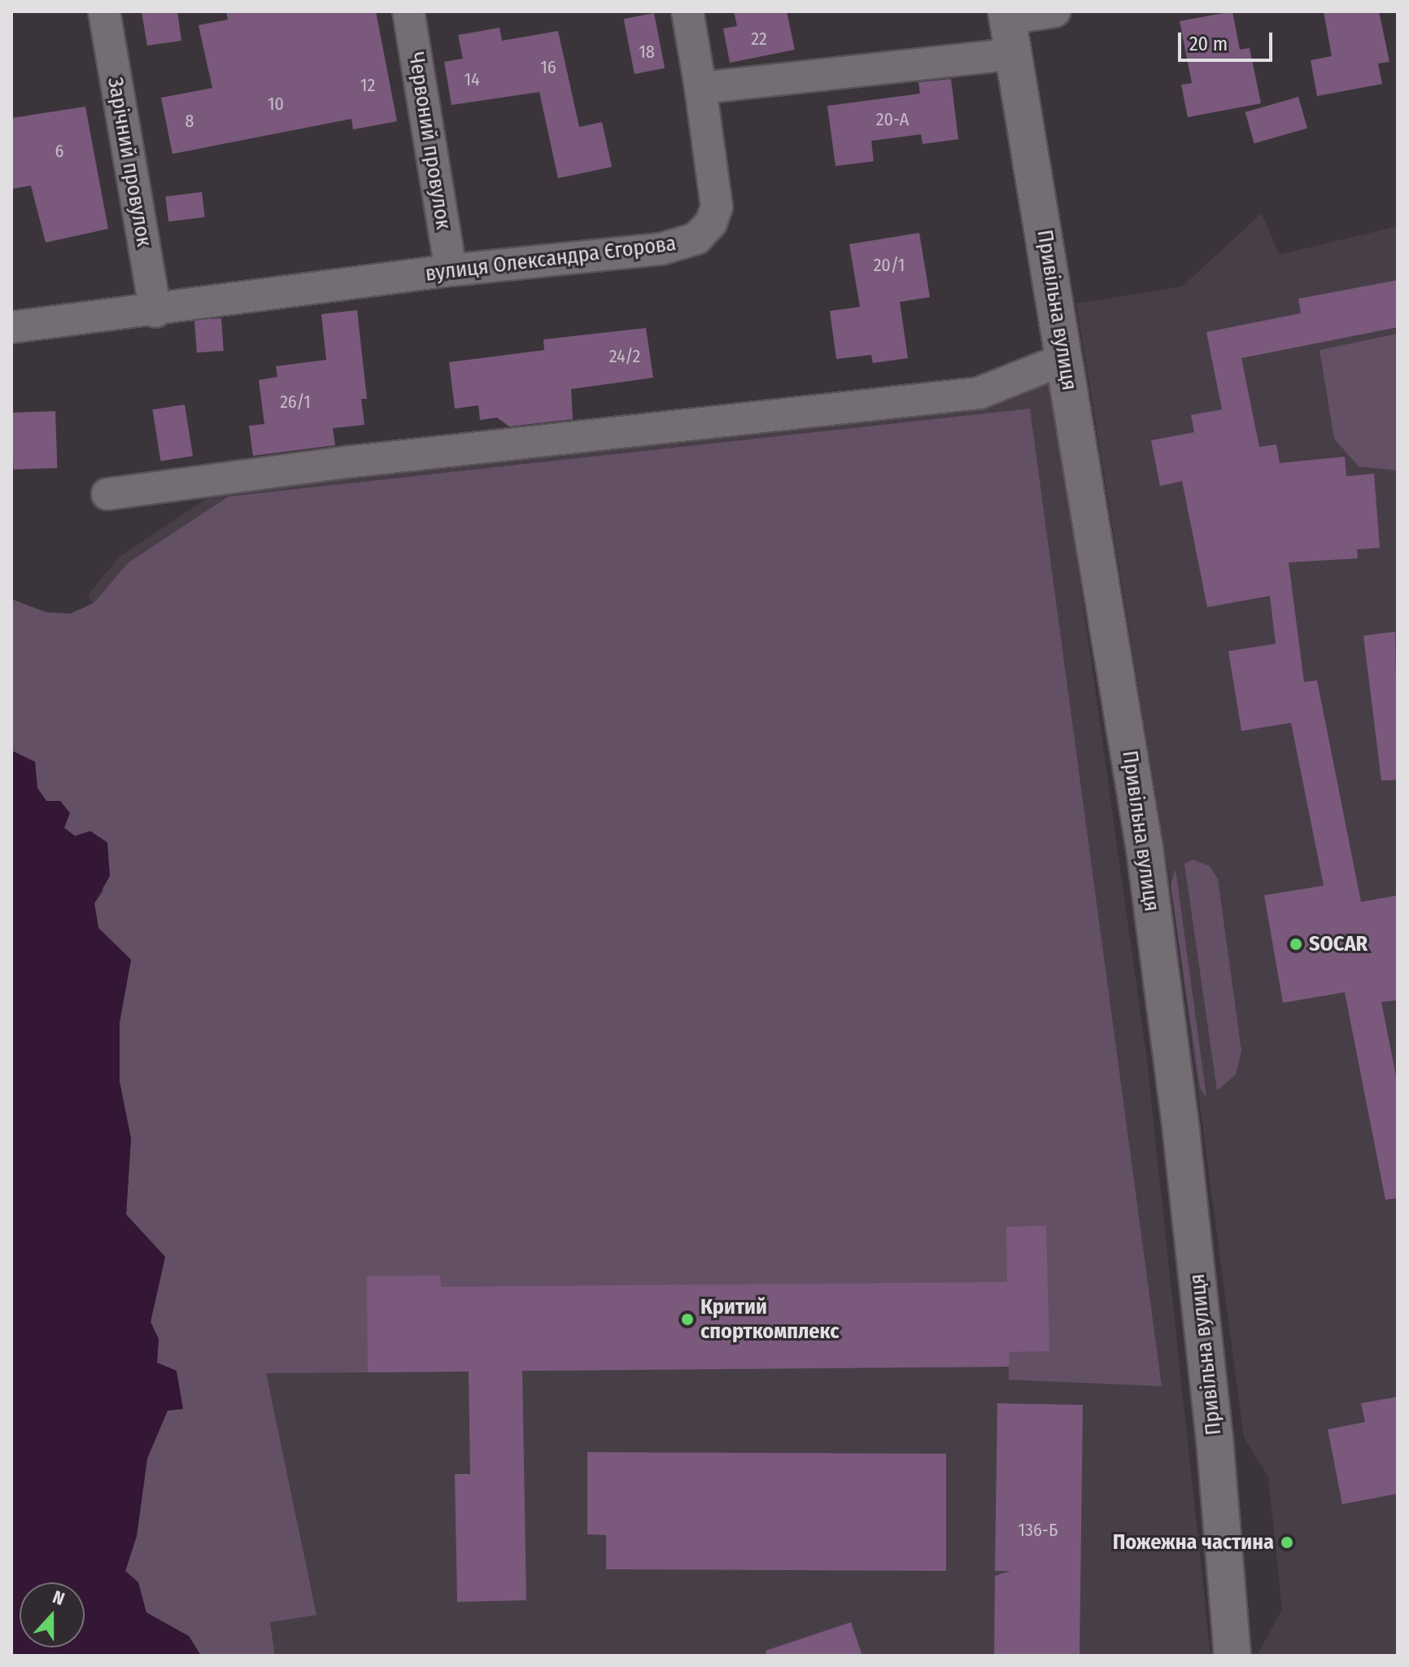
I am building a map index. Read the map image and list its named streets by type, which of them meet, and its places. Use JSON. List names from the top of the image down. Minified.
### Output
{"streets":{"street":["Червоний провулок","Зарічний провулок","вулиця Олександра Єгорова","Привільна вулиця"]},"crossings":[["Червоний провулок","вулиця Олександра Єгорова"],["Зарічний провулок","вулиця Олександра Єгорова"]],"places":["SOCAR","Критий спорткомплекс","Пожежна частина"],"house_numbers":["22","18","16","14","12","10","20-А","8","6","20/1","24/2","26/1","136-Б"],"scale_bar":"20 m","north":"top"}
